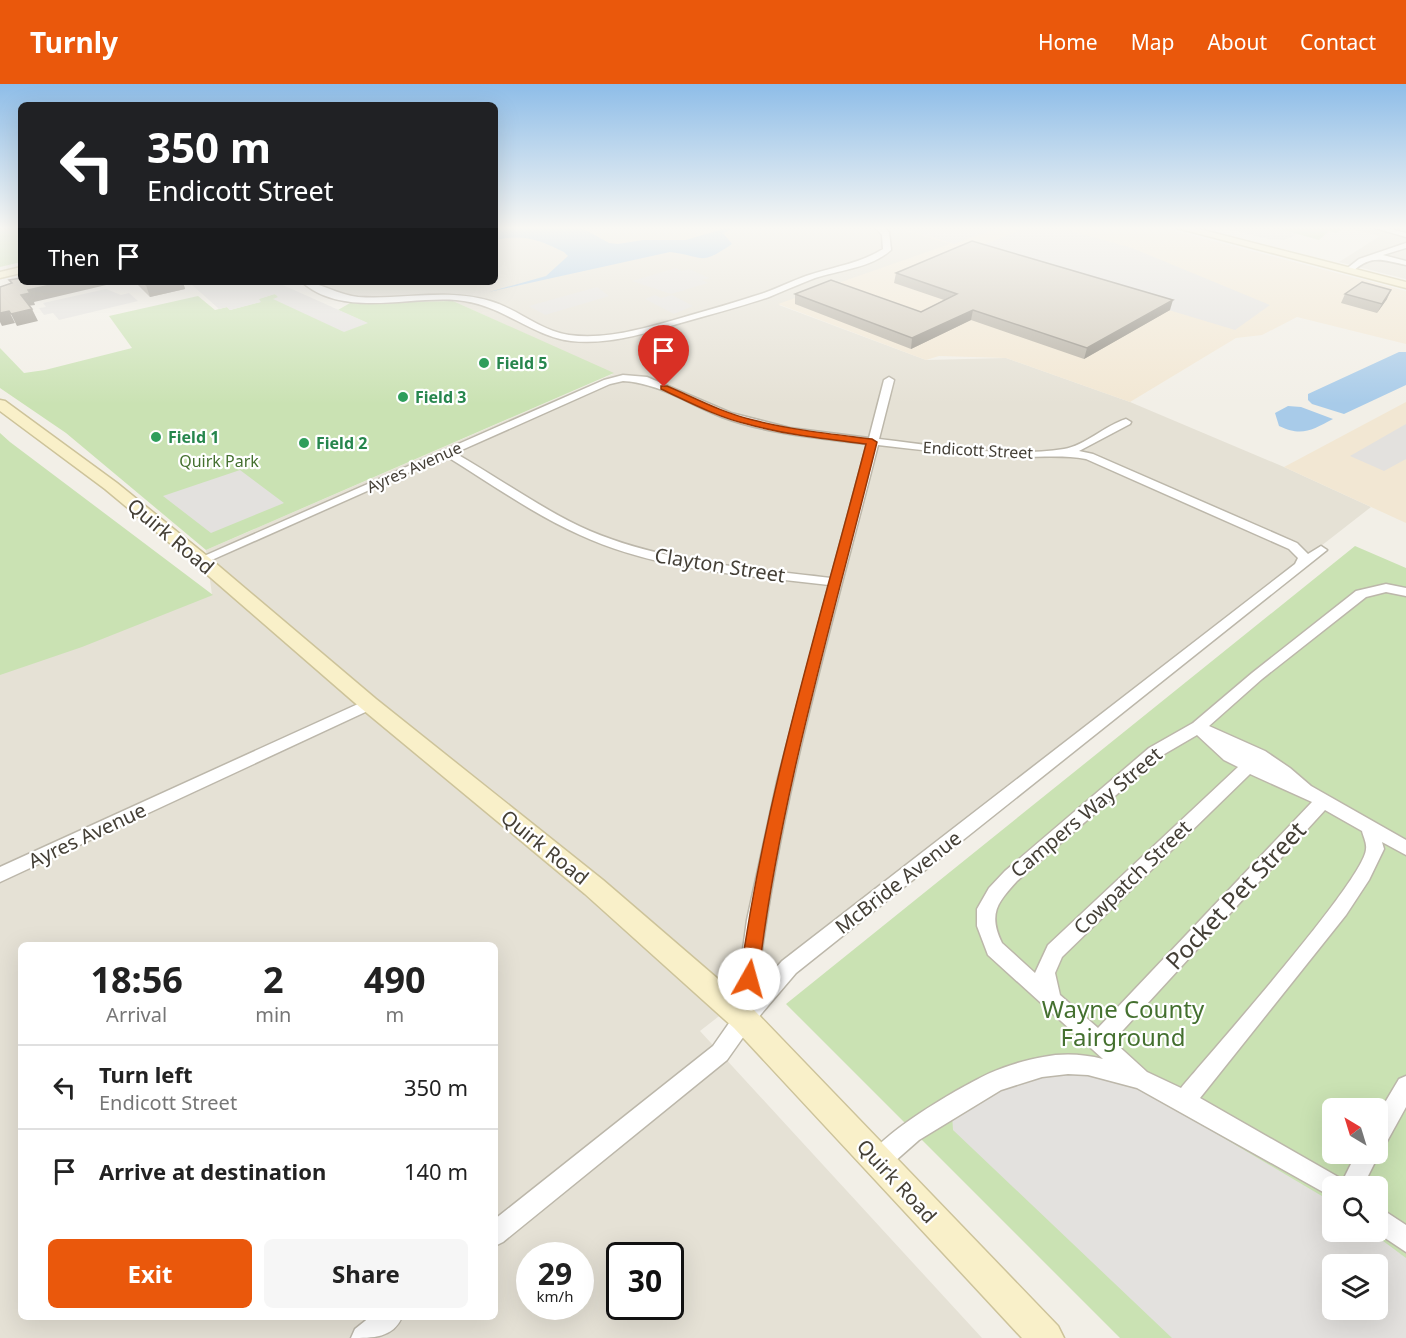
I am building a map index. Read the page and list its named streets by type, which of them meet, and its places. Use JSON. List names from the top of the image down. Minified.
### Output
{"streets":{"street":["Endicott Street","Ayres Avenue","Quirk Road","Clayton Street","Campers Way Street","Cowpatch Street","McBride Avenue","Pocket Pet Street"]},"crossings":[["Endicott Street","Ayres Avenue"],["Endicott Street","McBride Avenue"],["Ayres Avenue","Quirk Road"],["Ayres Avenue","Clayton Street"],["Quirk Road","McBride Avenue"],["Campers Way Street","Cowpatch Street"],["Campers Way Street","Pocket Pet Street"]],"parks":["Quirk Park","Wayne County Fairground"],"places":["Field 5","Field 3","Field 1","Field 2"],"north":"top left","page":{"header":"Turnly","nav":["Home","Map","About","Contact"],"turn":["350 m","Endicott Street"],"then":"Then","eta":["18:56","Arrival","2","min","490","m"],"list":[{"name":"Turn left","note":"Endicott Street","value":"350 m"},{"name":"Arrive at destination","value":"140 m"}],"buttons":["Exit","Share"],"speed":"29 km/h","limit":"30"}}
